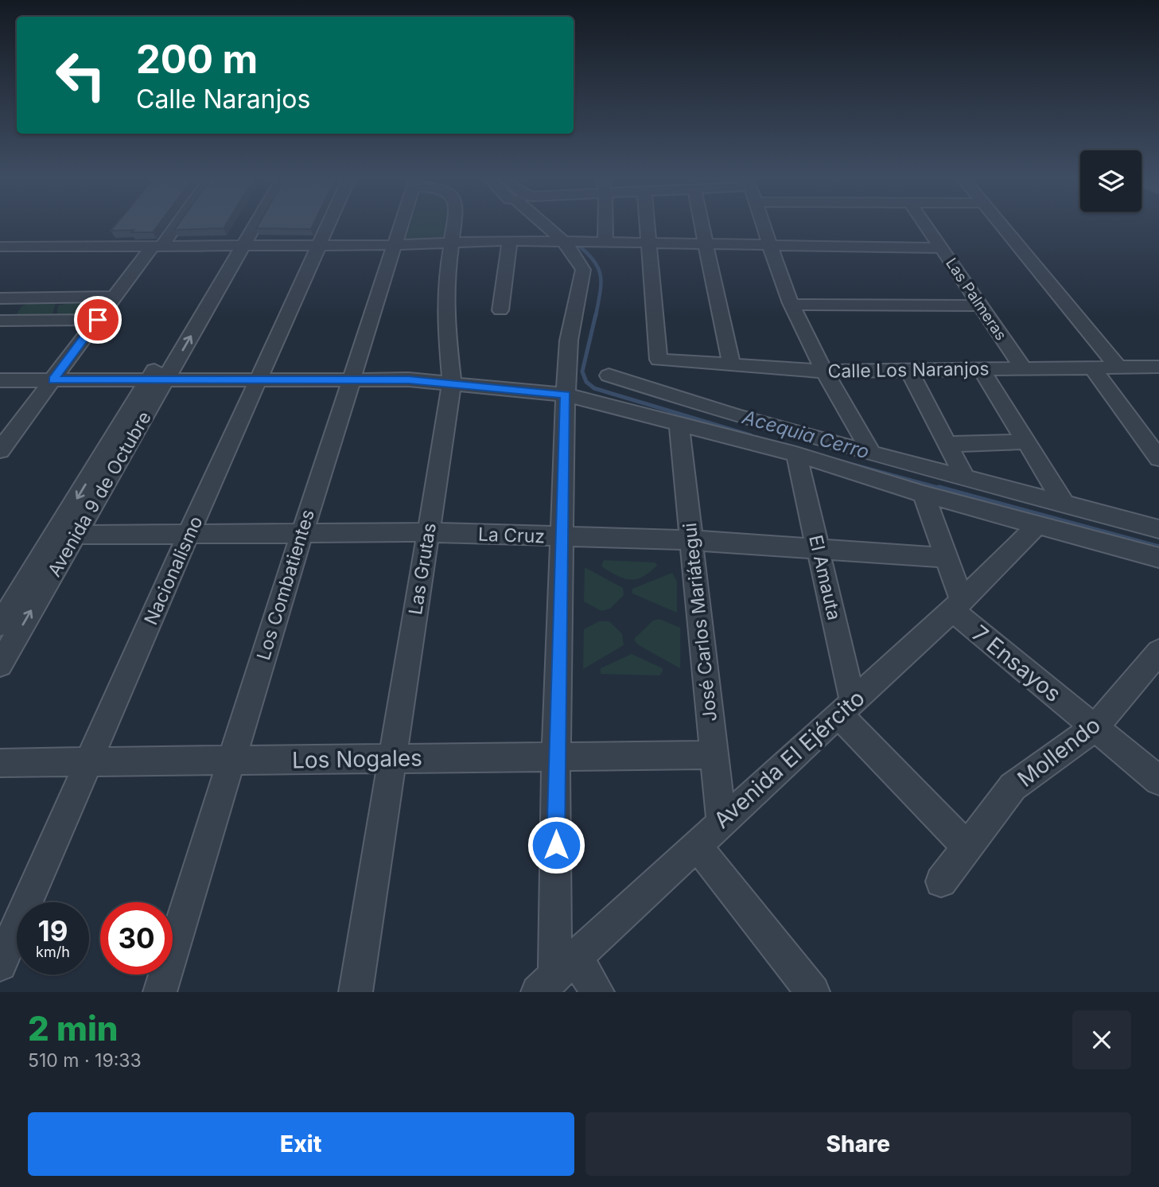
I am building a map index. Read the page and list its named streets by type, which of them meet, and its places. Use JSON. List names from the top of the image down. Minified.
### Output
{"streets":{"street":["Las Palmeras","Calle Los Naranjos","Avenida 9 de Octubre","La Cruz","Las Grutas","Nacionalismo","El Amauta","Los Combatientes","José Carlos Mariátegui","7 Ensayos","Mollendo","Los Nogales","Avenida El Ejército"]},"crossings":[["Las Palmeras","Calle Los Naranjos"],["Avenida 9 de Octubre","La Cruz"],["La Cruz","Las Grutas"],["La Cruz","Nacionalismo"],["La Cruz","El Amauta"],["La Cruz","Los Combatientes"],["La Cruz","José Carlos Mariátegui"],["Las Grutas","Los Nogales"],["Nacionalismo","Los Nogales"],["El Amauta","Avenida El Ejército"],["Los Combatientes","Los Nogales"],["José Carlos Mariátegui","Los Nogales"],["José Carlos Mariátegui","Avenida El Ejército"],["7 Ensayos","Mollendo"],["7 Ensayos","Avenida El Ejército"]],"water":["Acequia Cerro"],"page":{"turn":["200 m","Calle Naranjos"],"speed":"19 km/h","limit":"30","heading":["2 min","510 m · 19:33"],"buttons":["Exit","Share"]}}
